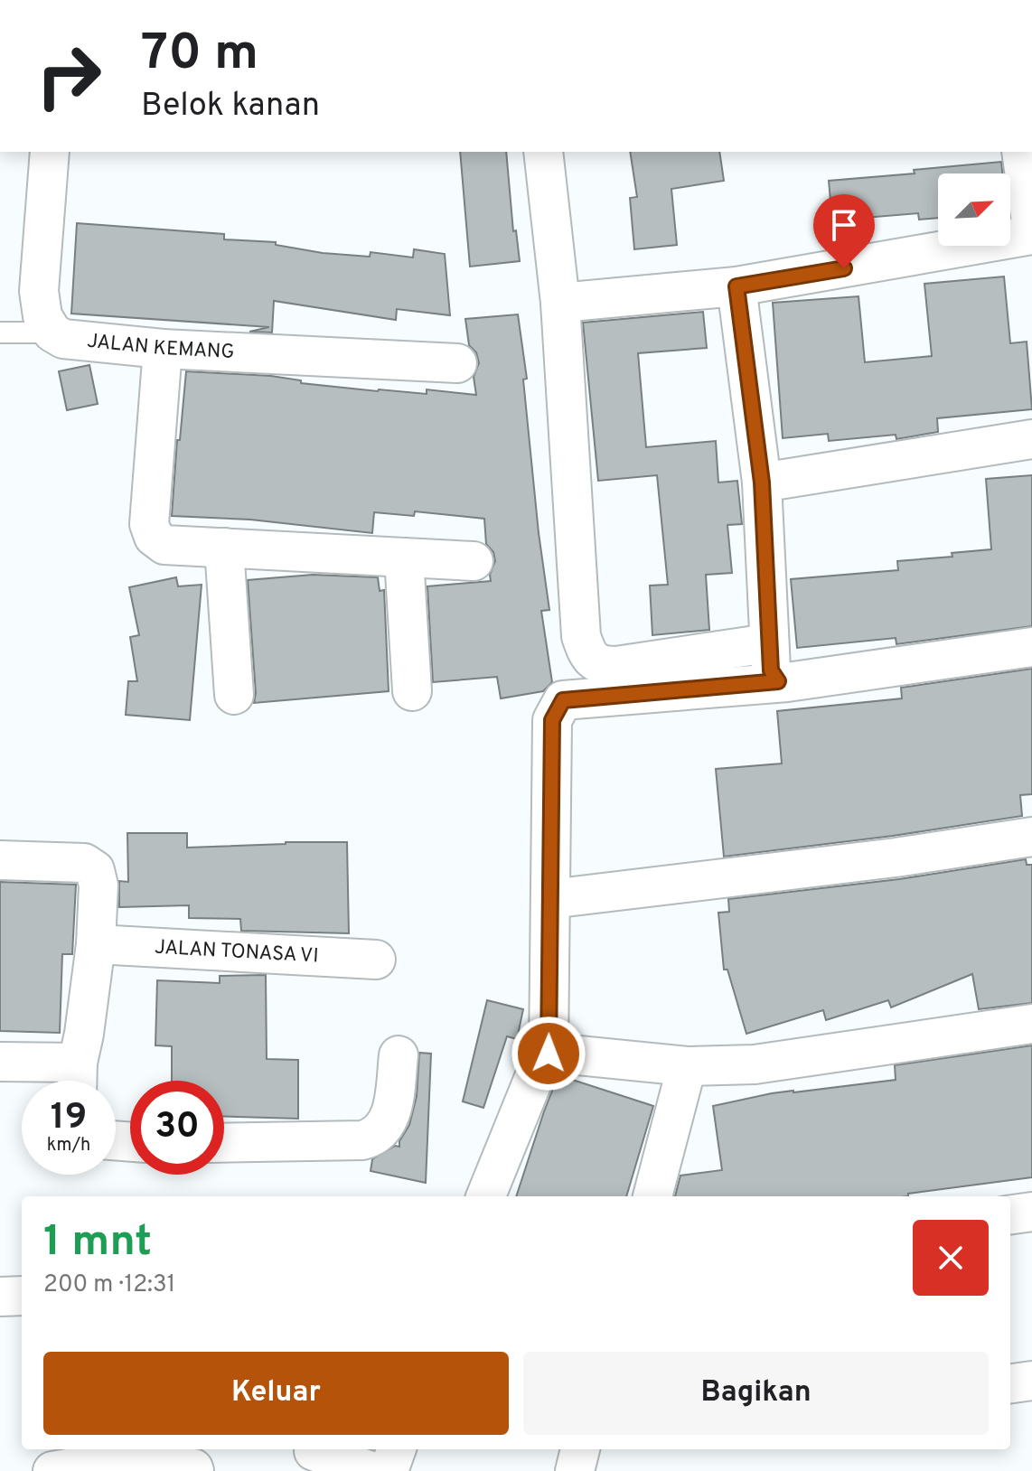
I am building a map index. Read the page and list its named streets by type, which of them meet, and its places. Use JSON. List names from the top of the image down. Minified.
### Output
{"streets":{"street":["JALAN KEMANG","JALAN TONASA VI"]},"north":"top right","page":{"turn":["70 m","Belok kanan"],"speed":"19 km/h","limit":"30","heading":["1 mnt","200 m · 12:31"],"buttons":["Keluar","Bagikan"]}}
